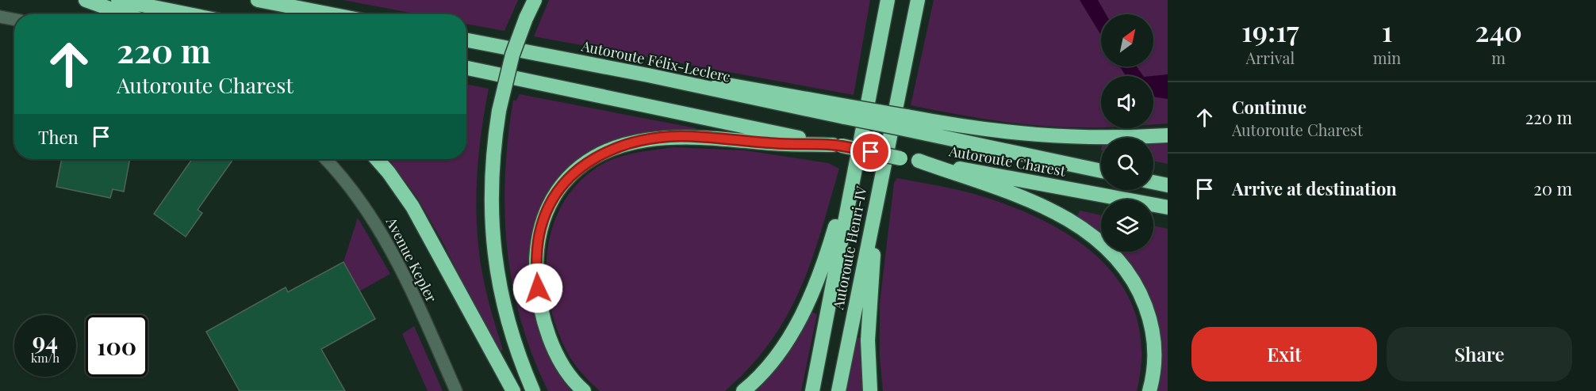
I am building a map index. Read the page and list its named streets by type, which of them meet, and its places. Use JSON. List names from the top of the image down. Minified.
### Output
{"streets":{"highway":["Autoroute Félix-Leclerc","Autoroute Charest","Autoroute Henri-IV"],"street":["Avenue Kepler"]},"crossings":[["Autoroute Félix-Leclerc","Autoroute Charest"]],"north":"top right","page":{"eta":["19:17","Arrival","1","min","240","m"],"turn":["220 m","Autoroute Charest"],"list":[{"name":"Continue","note":"Autoroute Charest","value":"220 m"},{"name":"Arrive at destination","value":"20 m"}],"then":"Then","speed":"94 km/h","limit":"100","buttons":["Exit","Share"]}}
